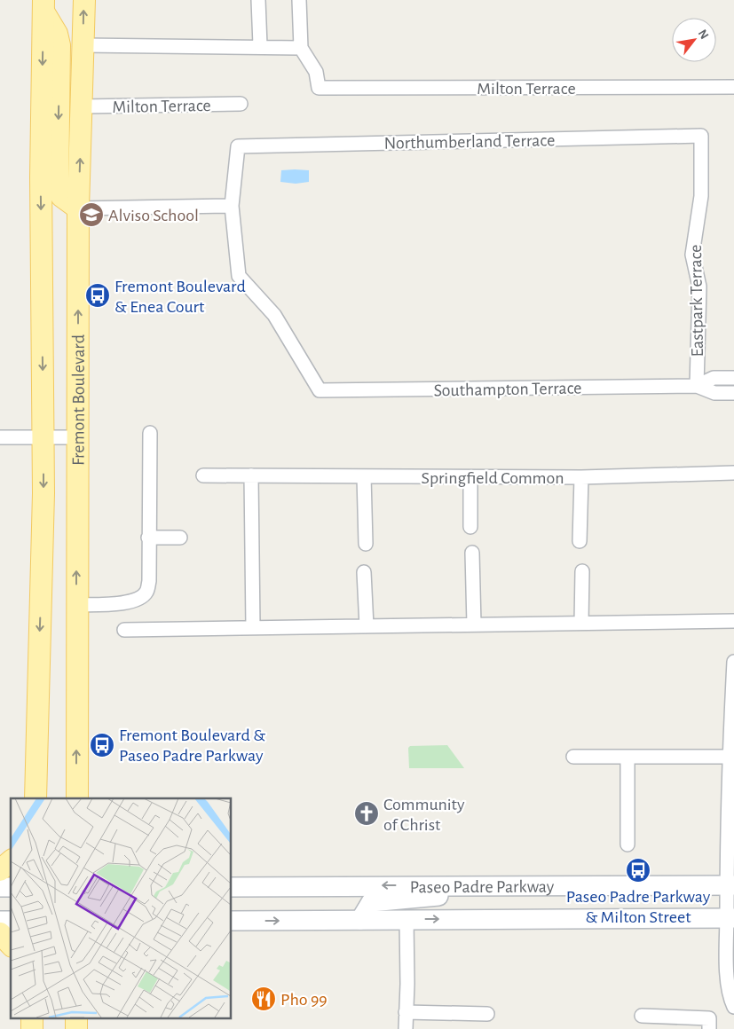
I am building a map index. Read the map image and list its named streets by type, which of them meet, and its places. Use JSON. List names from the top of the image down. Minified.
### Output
{"streets":{"main road":["Fremont Boulevard","Paseo Padre Parkway"],"street":["Milton Terrace","Northumberland Terrace","Eastpark Terrace","Southampton Terrace","Springfield Common"]},"crossings":[["Milton Terrace","Fremont Boulevard"],["Northumberland Terrace","Eastpark Terrace"],["Northumberland Terrace","Southampton Terrace"],["Eastpark Terrace","Southampton Terrace"]],"places":{"school or university":["Alviso School"],"bus stop":["Fremont Boulevard & Enea Court","Fremont Boulevard & Paseo Padre Parkway","Paseo Padre Parkway & Milton Street"],"church":["Community of Christ"],"restaurant":["Pho 99"]},"north":"top right"}
